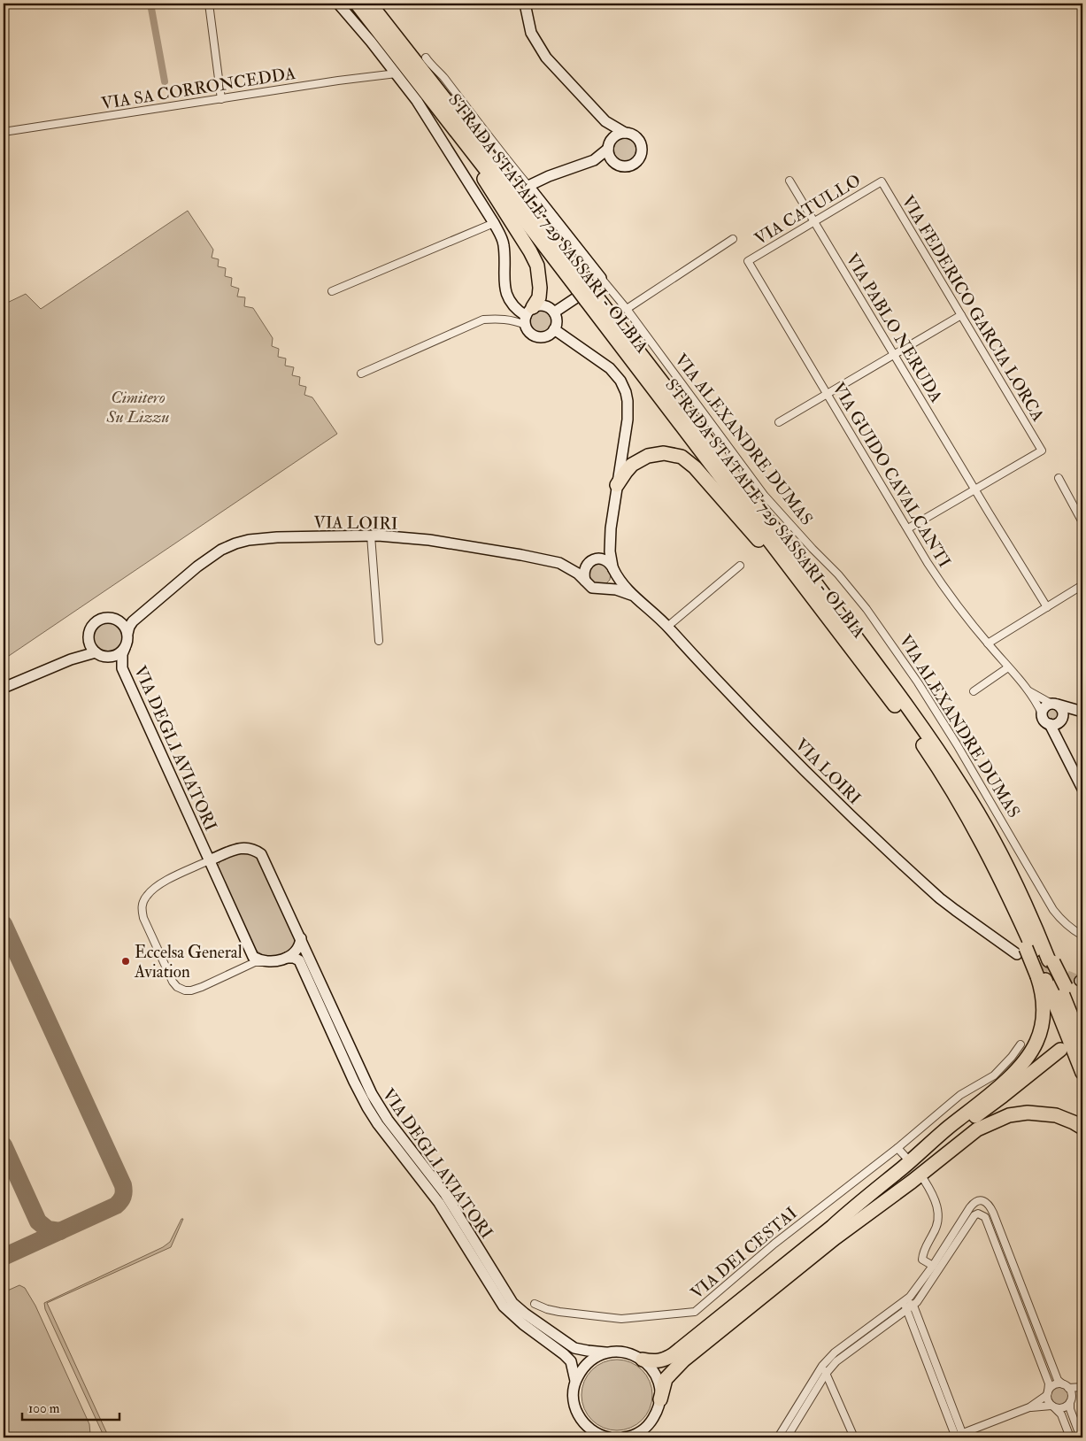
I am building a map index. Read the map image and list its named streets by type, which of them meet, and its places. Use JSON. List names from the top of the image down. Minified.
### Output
{"streets":{"highway":["STRADA STATALE 729 SASSARI - OLBIA"],"street":["VIA SA CORRONCEDDA","VIA CATULLO","VIA FEDERICO GARCIA LORCA","VIA PABLO NERUDA","VIA ALEXANDRE DUMAS","VIA GUIDO CAVALCANTI","VIA LOIRI","VIA DEGLI AVIATORI","VIA DEI CESTAI"]},"crossings":[["VIA CATULLO","VIA FEDERICO GARCIA LORCA"],["VIA CATULLO","VIA PABLO NERUDA"],["VIA CATULLO","VIA GUIDO CAVALCANTI"],["STRADA STATALE 729 SASSARI - OLBIA","VIA ALEXANDRE DUMAS"],["STRADA STATALE 729 SASSARI - OLBIA","VIA LOIRI"],["VIA FEDERICO GARCIA LORCA","VIA PABLO NERUDA"],["VIA LOIRI","VIA DEGLI AVIATORI"]],"parks":["Cimitero Su Lizzu"],"places":["Eccelsa General Aviation"],"scale_bar":"100 m"}
